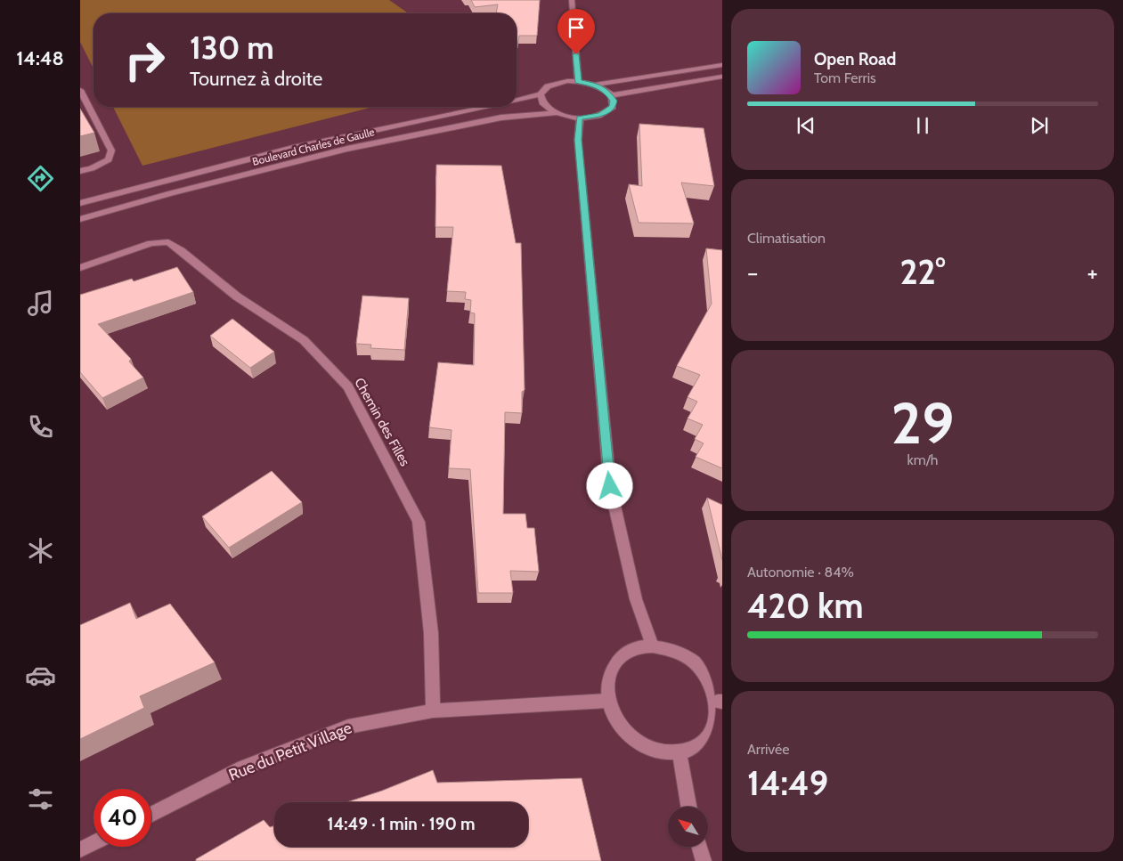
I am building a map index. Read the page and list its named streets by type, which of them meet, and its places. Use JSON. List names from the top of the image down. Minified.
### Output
{"streets":{"street":["Boulevard Charles de Gaulle","Chemin des Filles","Rue du Petit Village"]},"crossings":[["Chemin des Filles","Rue du Petit Village"]],"north":"top left","page":{"tabs":"14:48","turn":["130 m","Tournez à droite"],"song":["Open Road","Tom Ferris"],"tile":["Climatisation",["29","km/h"],["Autonomie · 84%","420 km"],["Arrivée","14:49"]],"heat":["−","22°","+"],"limit":"40","trip":"14:49 · 1 min · 190 m"}}
